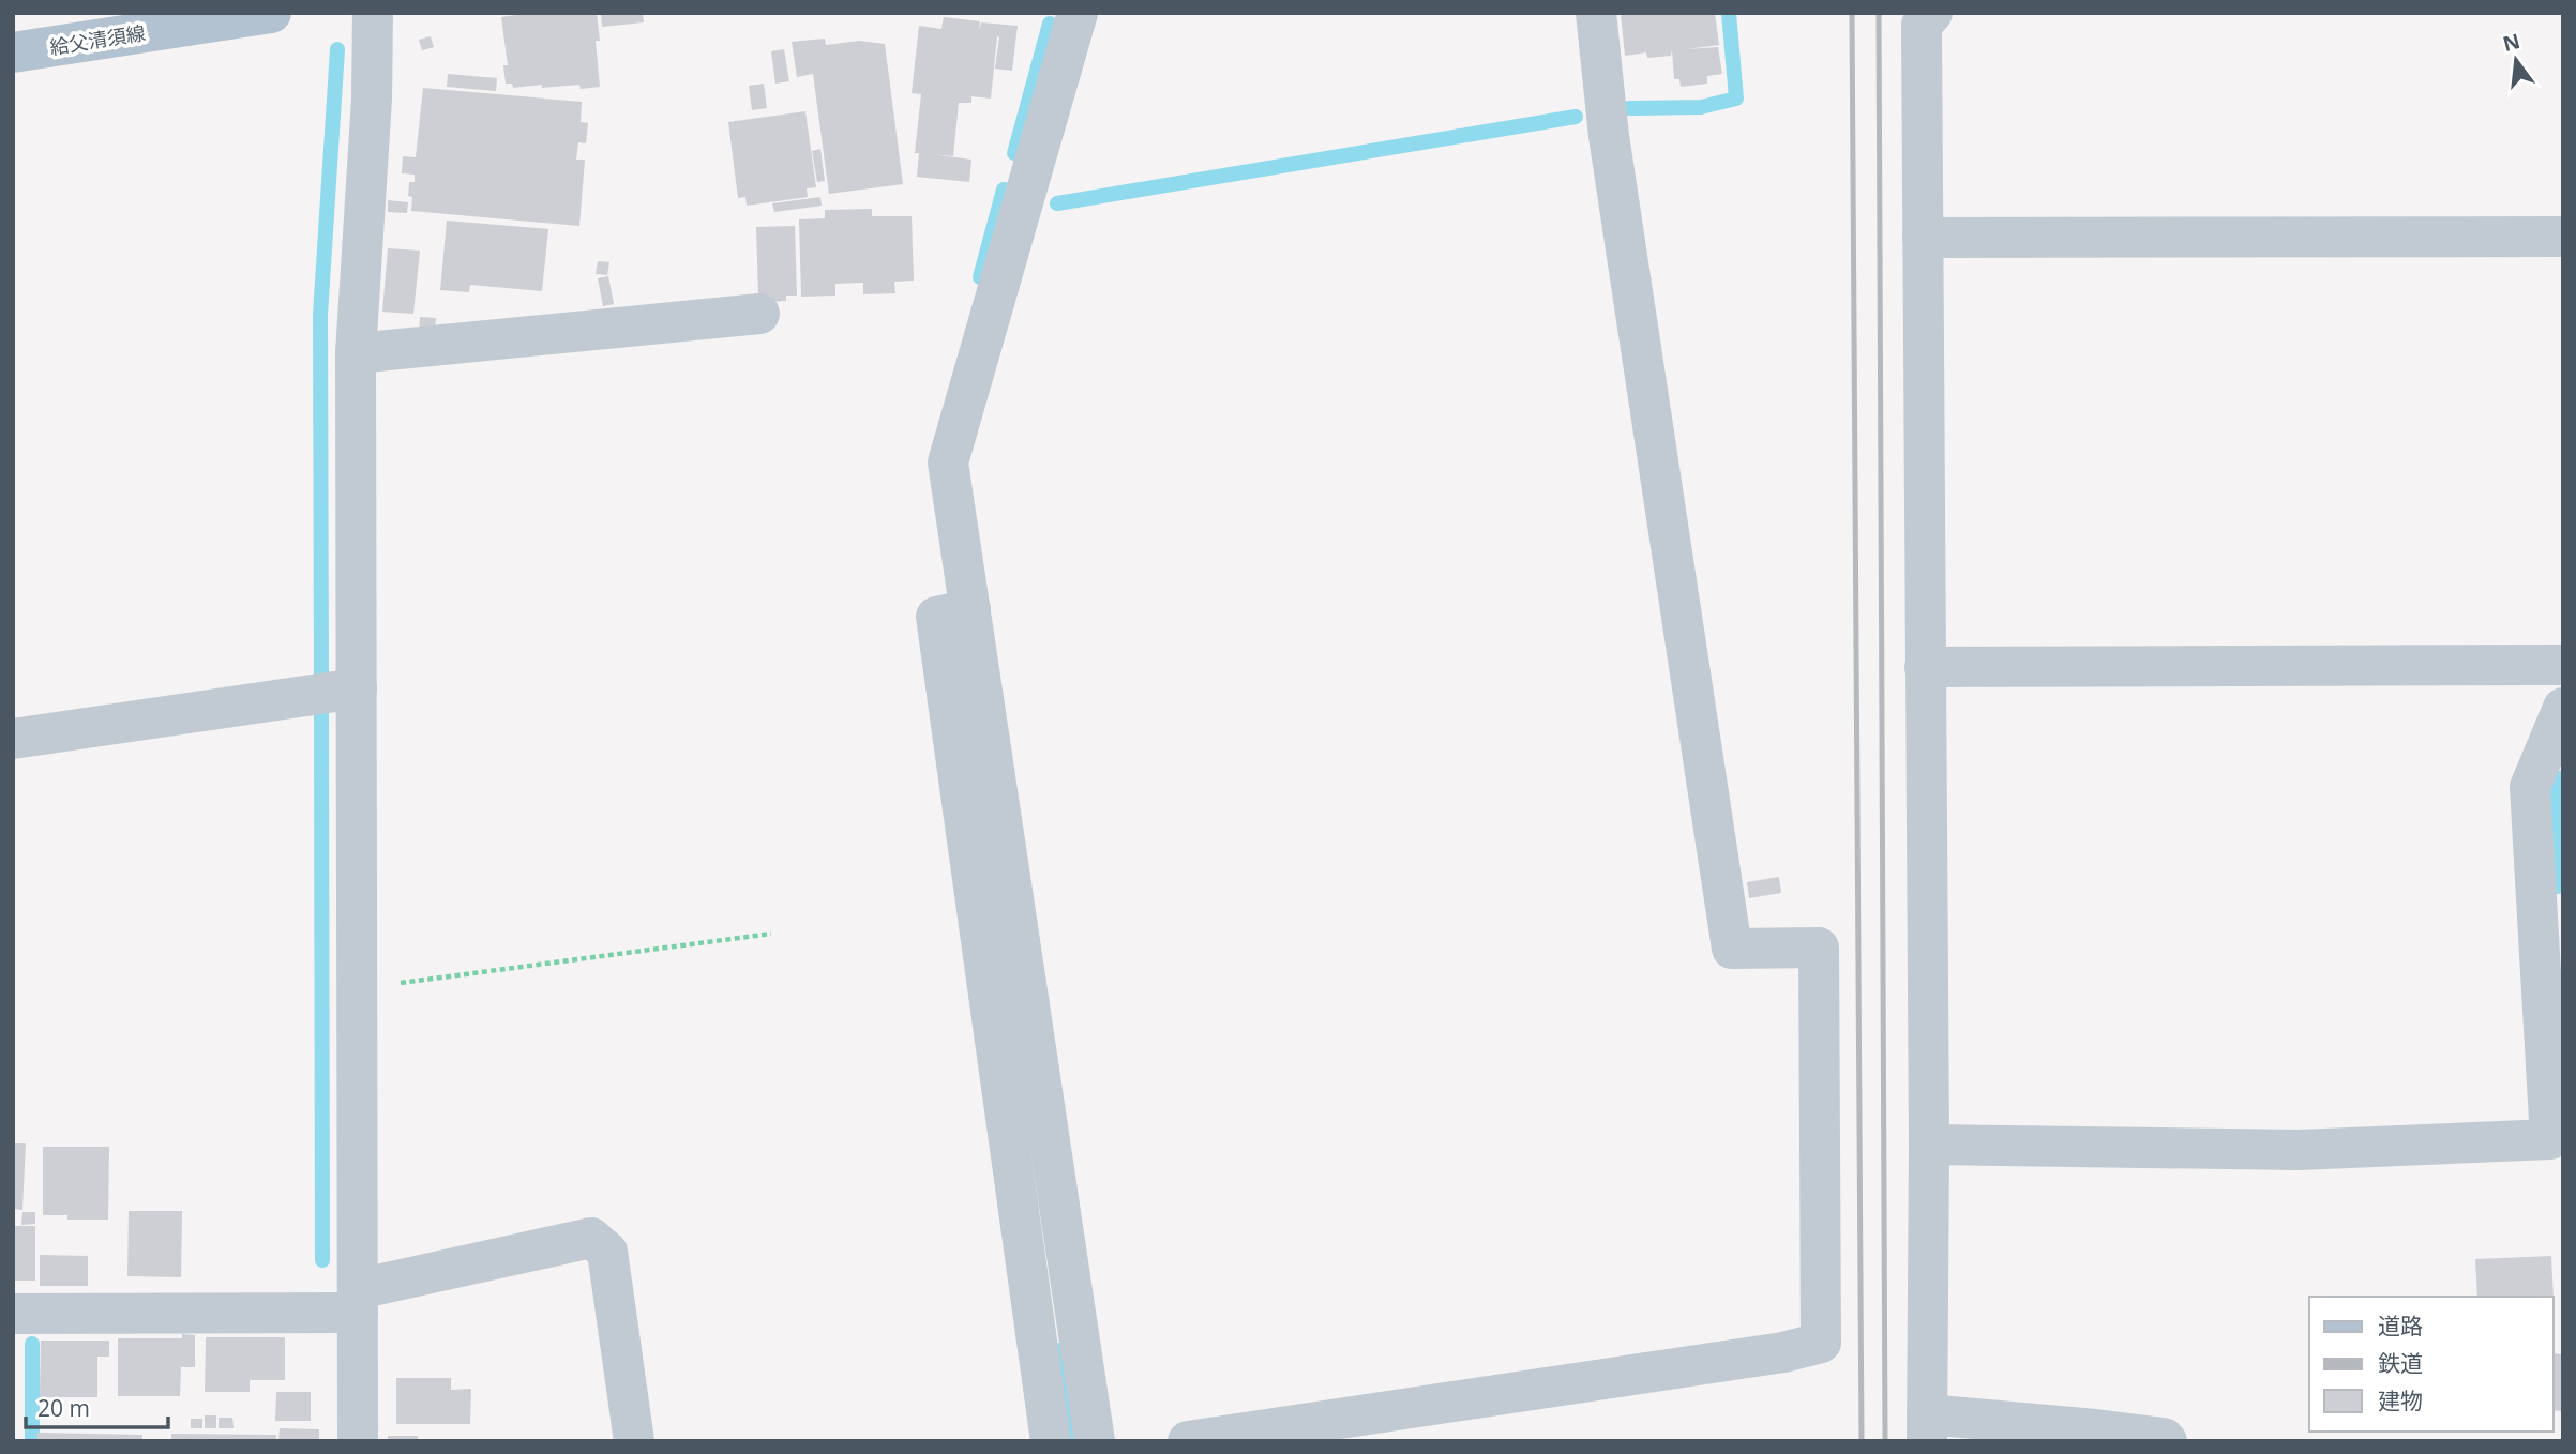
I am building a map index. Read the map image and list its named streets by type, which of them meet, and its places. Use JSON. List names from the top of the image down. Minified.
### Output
{"streets":{"main road":["給父清須線"]},"legend":["道路","鉄道","建物"],"scale_bar":"20 m","north":"top"}
